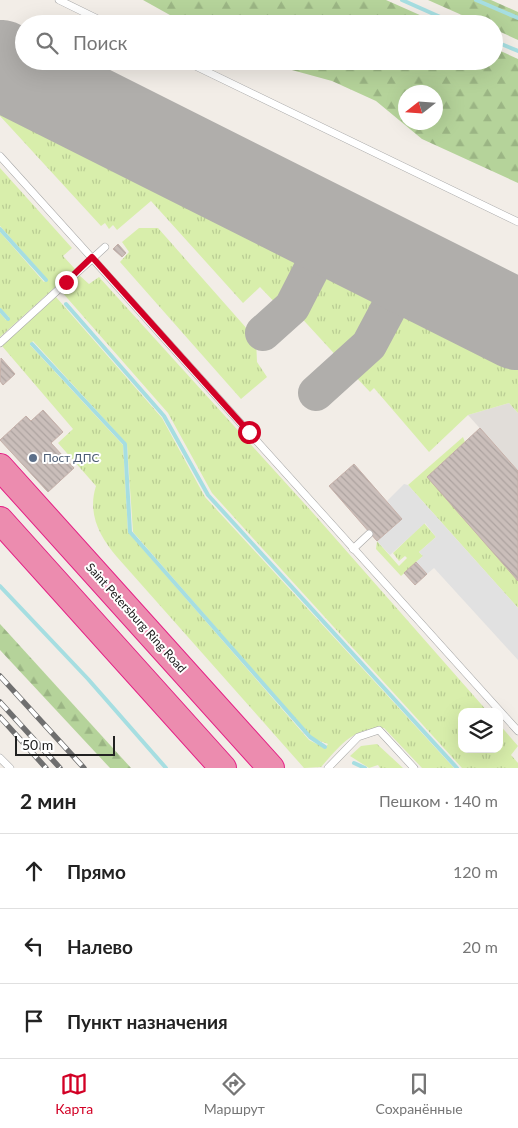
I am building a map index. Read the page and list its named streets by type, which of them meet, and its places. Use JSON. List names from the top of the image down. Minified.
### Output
{"streets":{"highway":["Saint Petersburg Ring Road"]},"places":["Пост ДПС"],"scale_bar":"50 m","north":"left","page":{"search":"Поиск","scale":"50 m","heading":["2 мин","Пешком · 140 m"],"list":[["Прямо","120 m"],["Налево","20 m"],"Пункт назначения"],"nav":["Карта","Маршрут","Сохранённые"]}}
